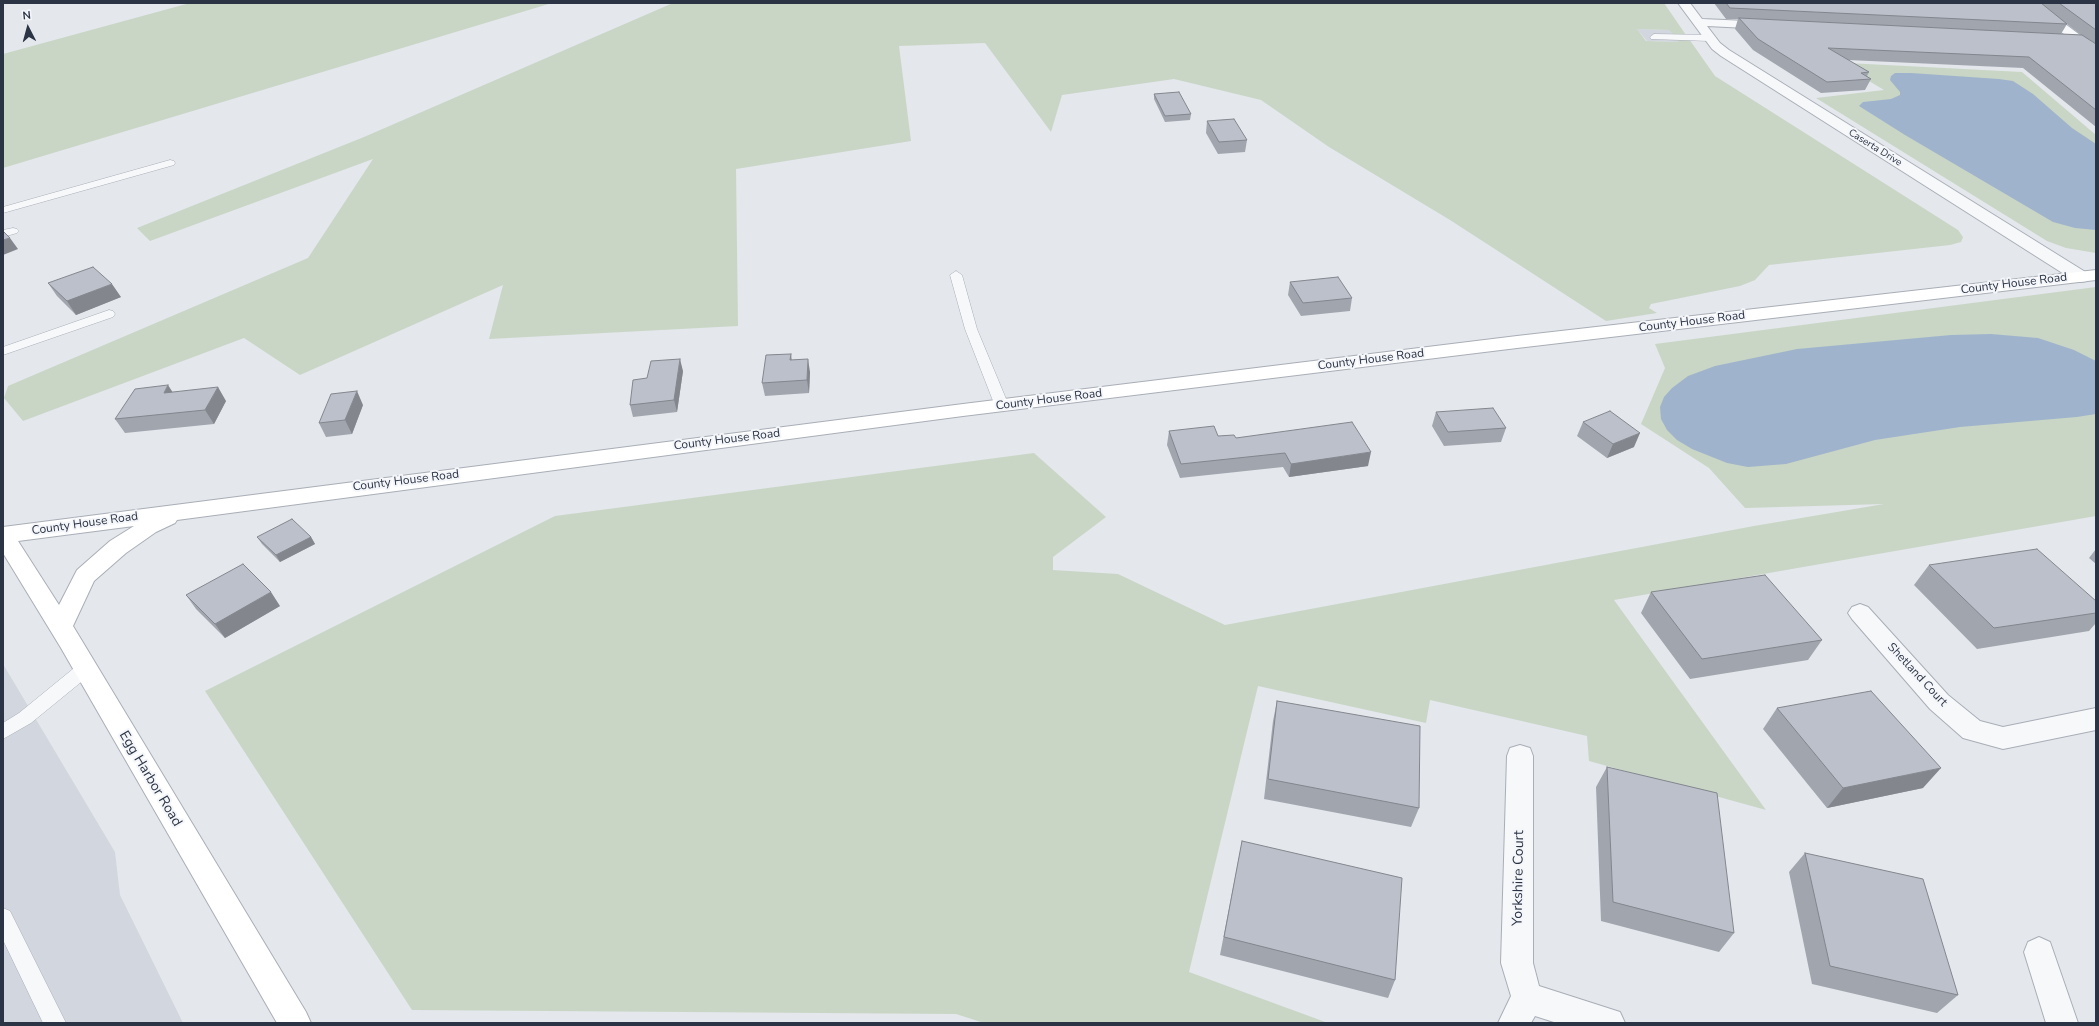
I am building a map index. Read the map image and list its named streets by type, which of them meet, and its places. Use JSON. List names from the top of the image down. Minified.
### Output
{"streets":{"street":["Caserta Drive","County House Road","Shetland Court","Egg Harbor Road","Yorkshire Court"]},"crossings":[["Caserta Drive","County House Road"],["County House Road","Egg Harbor Road"]],"north":"top"}
